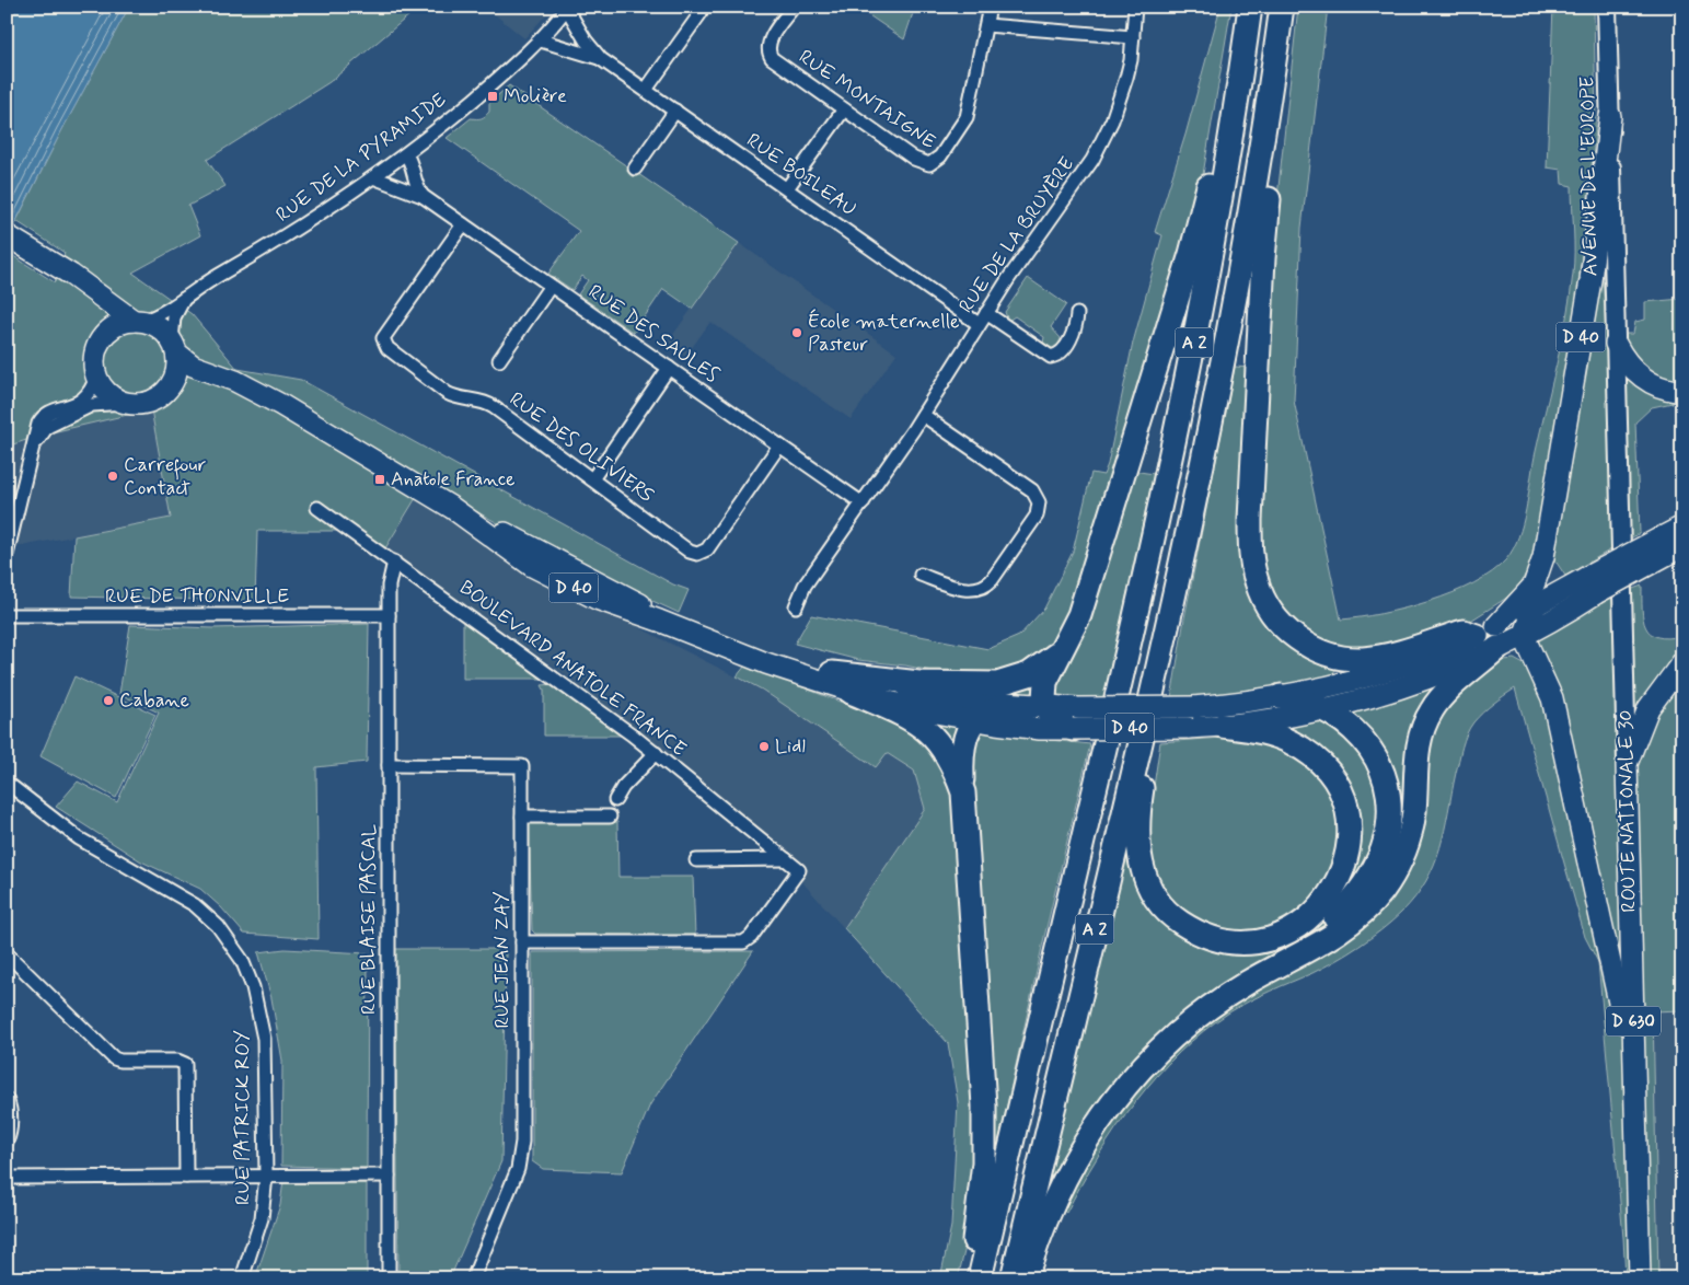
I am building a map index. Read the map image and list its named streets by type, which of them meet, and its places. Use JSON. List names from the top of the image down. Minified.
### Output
{"streets":{"highway":["A 2"],"main road":["AVENUE DE L'EUROPE","D 40","ROUTE NATIONALE 30","D 630"],"street":["RUE MONTAIGNE","RUE DE LA PYRAMIDE","RUE BOILEAU","RUE DE LA BRUYÈRE","RUE DES SAULES","RUE DES OLIVIERS","RUE DE THONVILLE","BOULEVARD ANATOLE FRANCE","RUE BLAISE PASCAL","RUE JEAN ZAY","RUE PATRICK ROY"]},"crossings":[["RUE DE LA PYRAMIDE","RUE BOILEAU"],["RUE DE LA PYRAMIDE","RUE DES SAULES"],["RUE DE LA PYRAMIDE","D 40"],["RUE BOILEAU","RUE DE LA BRUYÈRE"],["AVENUE DE L'EUROPE","D 40"],["AVENUE DE L'EUROPE","ROUTE NATIONALE 30"],["RUE DE LA BRUYÈRE","RUE DES SAULES"],["RUE DES SAULES","RUE DES OLIVIERS"],["RUE DE THONVILLE","RUE BLAISE PASCAL"],["BOULEVARD ANATOLE FRANCE","RUE BLAISE PASCAL"],["BOULEVARD ANATOLE FRANCE","RUE JEAN ZAY"],["RUE BLAISE PASCAL","RUE JEAN ZAY"]],"places":{"transit":["Molière","Anatole France"],"other":["École maternelle Pasteur","Carrefour Contact","Cabane","Lidl"]}}
